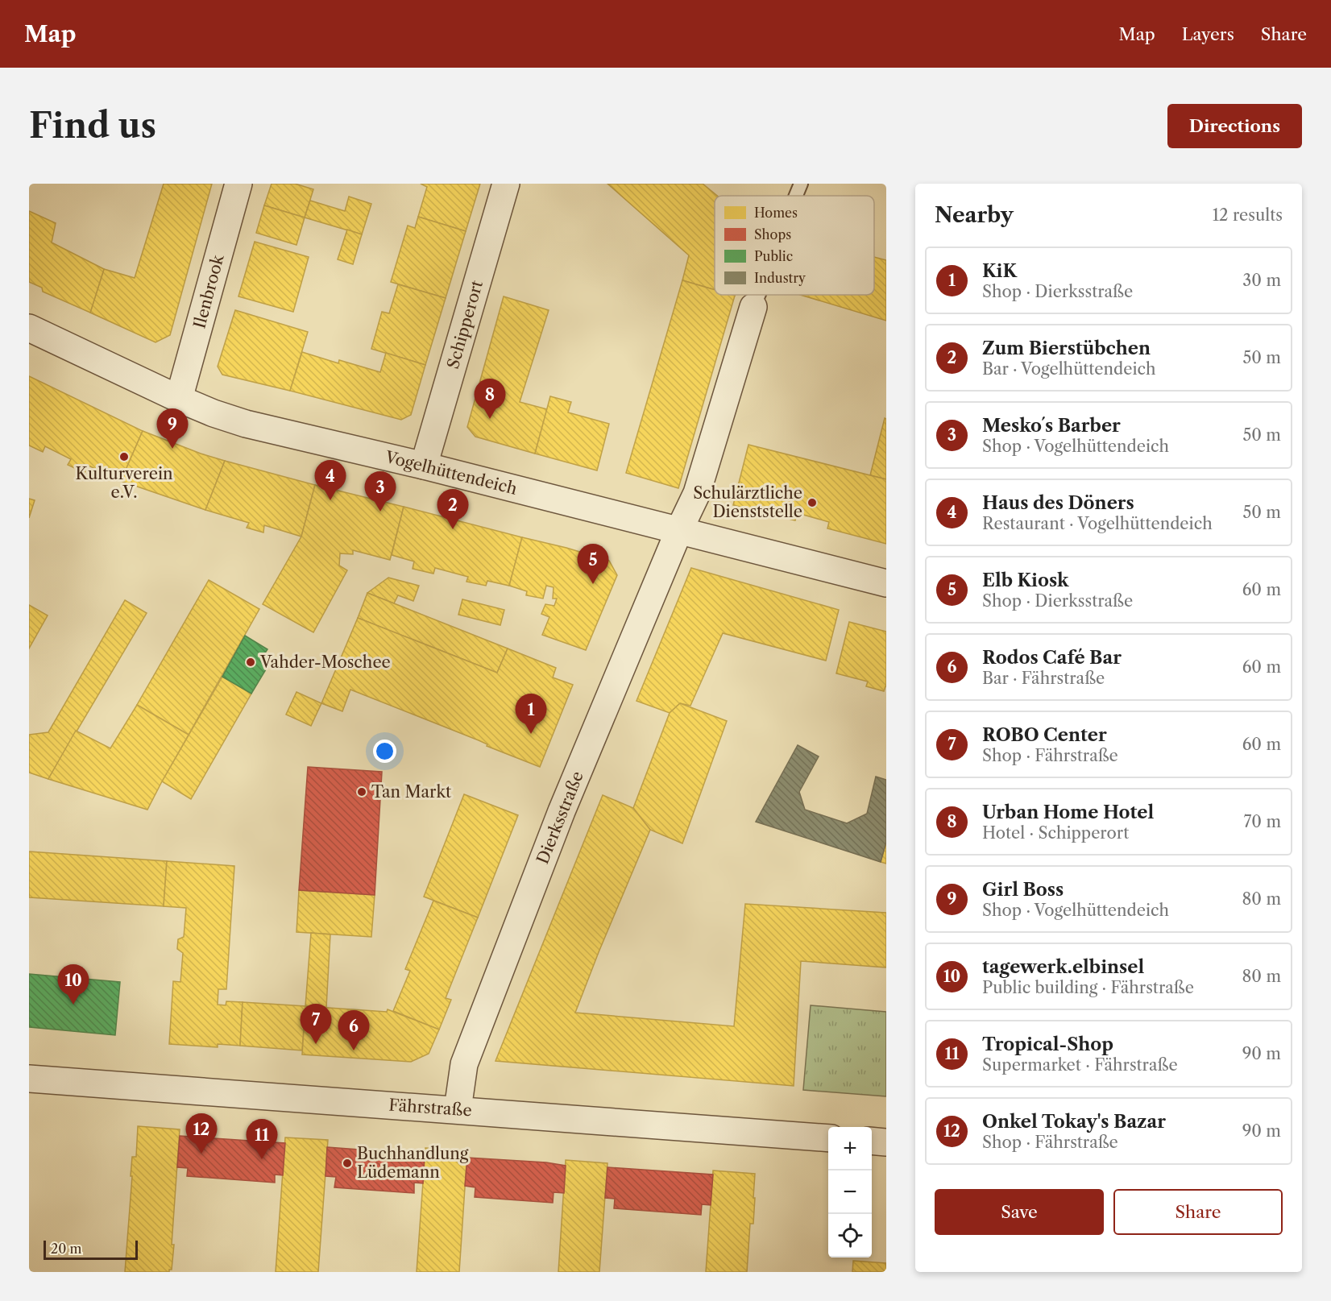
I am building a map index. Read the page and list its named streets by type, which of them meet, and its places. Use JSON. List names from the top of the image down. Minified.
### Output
{"streets":{"street":["Ilenbrook","Schipperort","Vogelhüttendeich","Dierksstraße","Fährstraße"]},"crossings":[["Ilenbrook","Vogelhüttendeich"],["Schipperort","Vogelhüttendeich"],["Vogelhüttendeich","Dierksstraße"],["Dierksstraße","Fährstraße"]],"places":["Kulturverein e.V.","Schulärztliche Dienststelle","Vahder-Moschee","Tan Markt","Buchhandlung Lüdemann"],"legend":["Homes","Shops","Public","Industry"],"scale_bar":"20 m","page":{"header":"Map","nav":["Map","Layers","Share"],"buttons":["Directions",["Save","Share"]],"title":"Find us","heading":["Nearby","12 results"],"list":[{"mark":"1","name":"KiK","note":"Shop · Dierksstraße","value":"30 m"},{"mark":"2","name":"Zum Bierstübchen","note":"Bar · Vogelhüttendeich","value":"50 m"},{"mark":"3","name":"Mesko´s Barber","note":"Shop · Vogelhüttendeich","value":"50 m"},{"mark":"4","name":"Haus des Döners","note":"Restaurant · Vogelhüttendeich","value":"50 m"},{"mark":"5","name":"Elb Kiosk","note":"Shop · Dierksstraße","value":"60 m"},{"mark":"6","name":"Rodos Café Bar","note":"Bar · Fährstraße","value":"60 m"},{"mark":"7","name":"ROBO Center","note":"Shop · Fährstraße","value":"60 m"},{"mark":"8","name":"Urban Home Hotel","note":"Hotel · Schipperort","value":"70 m"},{"mark":"9","name":"Girl Boss","note":"Shop · Vogelhüttendeich","value":"80 m"},{"mark":"10","name":"tagewerk.elbinsel","note":"Public building · Fährstraße","value":"80 m"},{"mark":"11","name":"Tropical-Shop","note":"Supermarket · Fährstraße","value":"90 m"},{"mark":"12","name":"Onkel Tokay's Bazar","note":"Shop · Fährstraße","value":"90 m"}],"pins":["8","9","4","3","2","5","1","10","7","6","12","11"],"map_buttons":["+","−"],"scale":"20 m"}}
